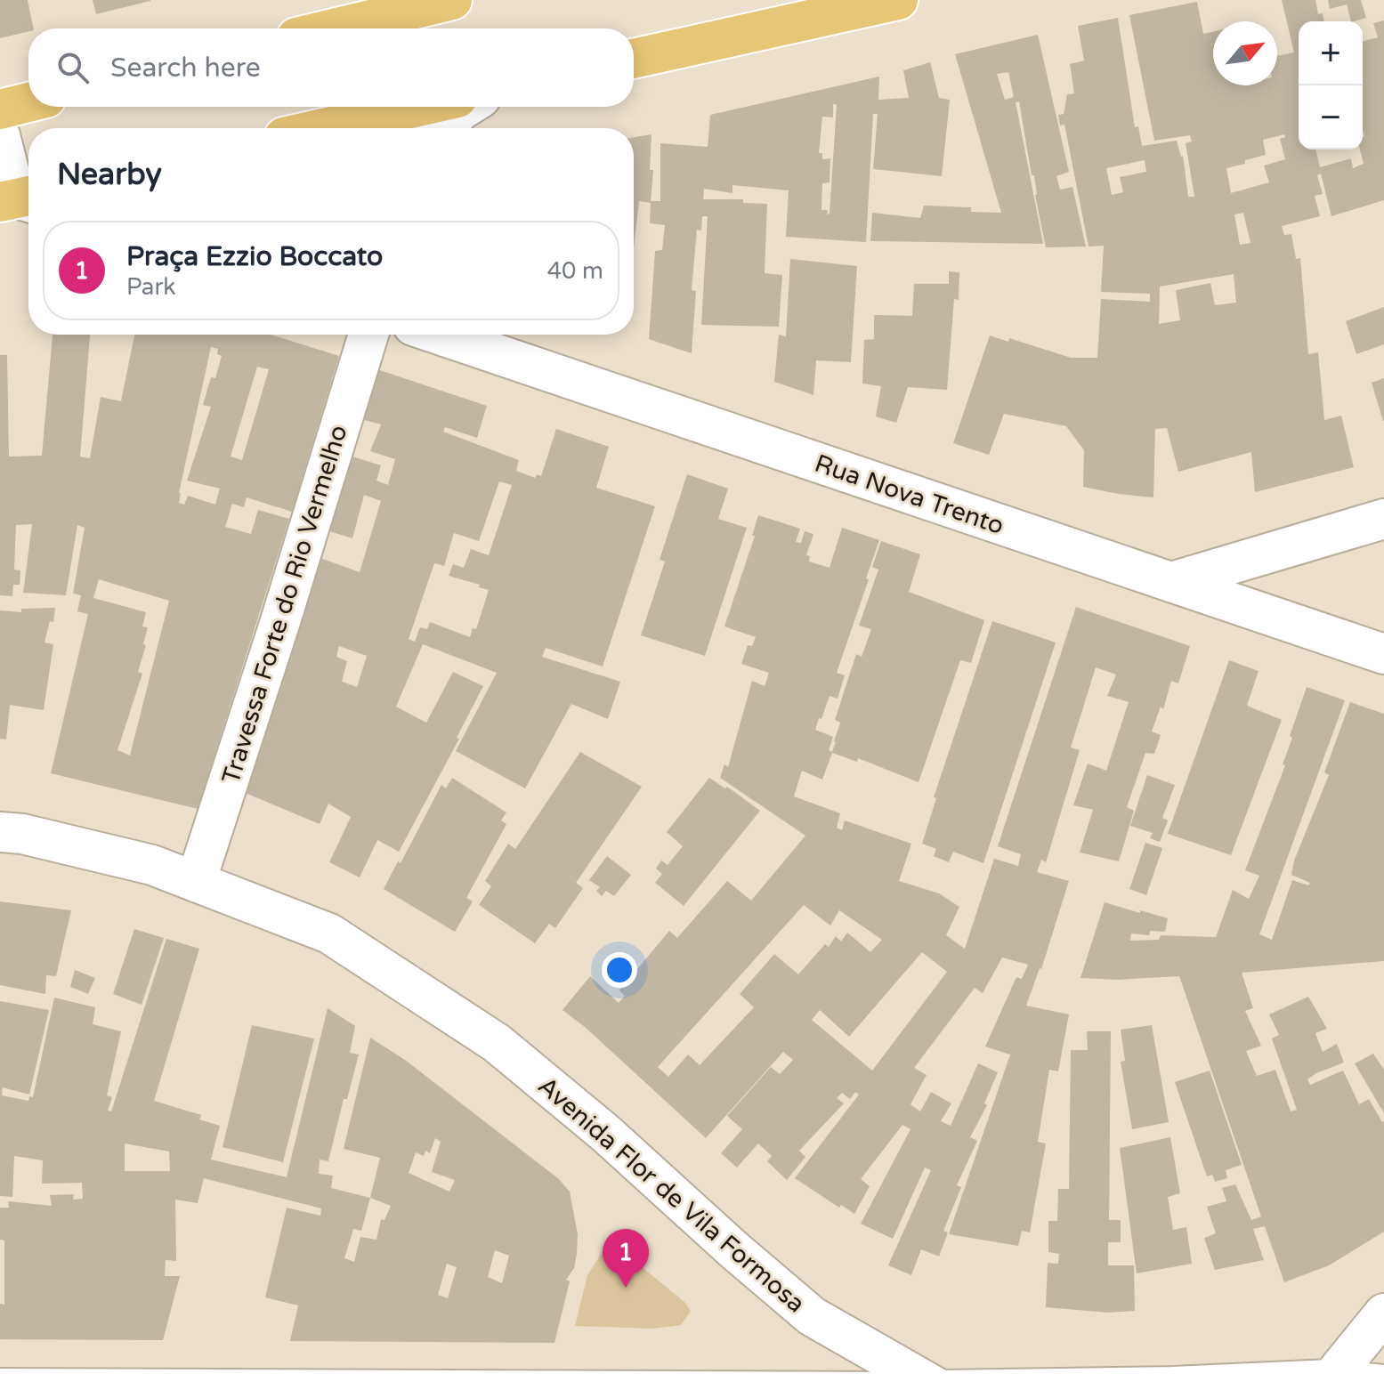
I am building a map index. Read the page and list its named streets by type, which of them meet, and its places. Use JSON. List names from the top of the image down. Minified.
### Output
{"streets":{"street":["Rua Nova Trento","Travessa Forte do Rio Vermelho","Avenida Flor de Vila Formosa"]},"crossings":[["Travessa Forte do Rio Vermelho","Avenida Flor de Vila Formosa"]],"north":"top right","page":{"map_buttons":["+","−"],"search":"Search here","heading":"Nearby","list":[{"mark":"1","name":"Praça Ezzio Boccato","note":"Park","value":"40 m"}],"pins":"1"}}
